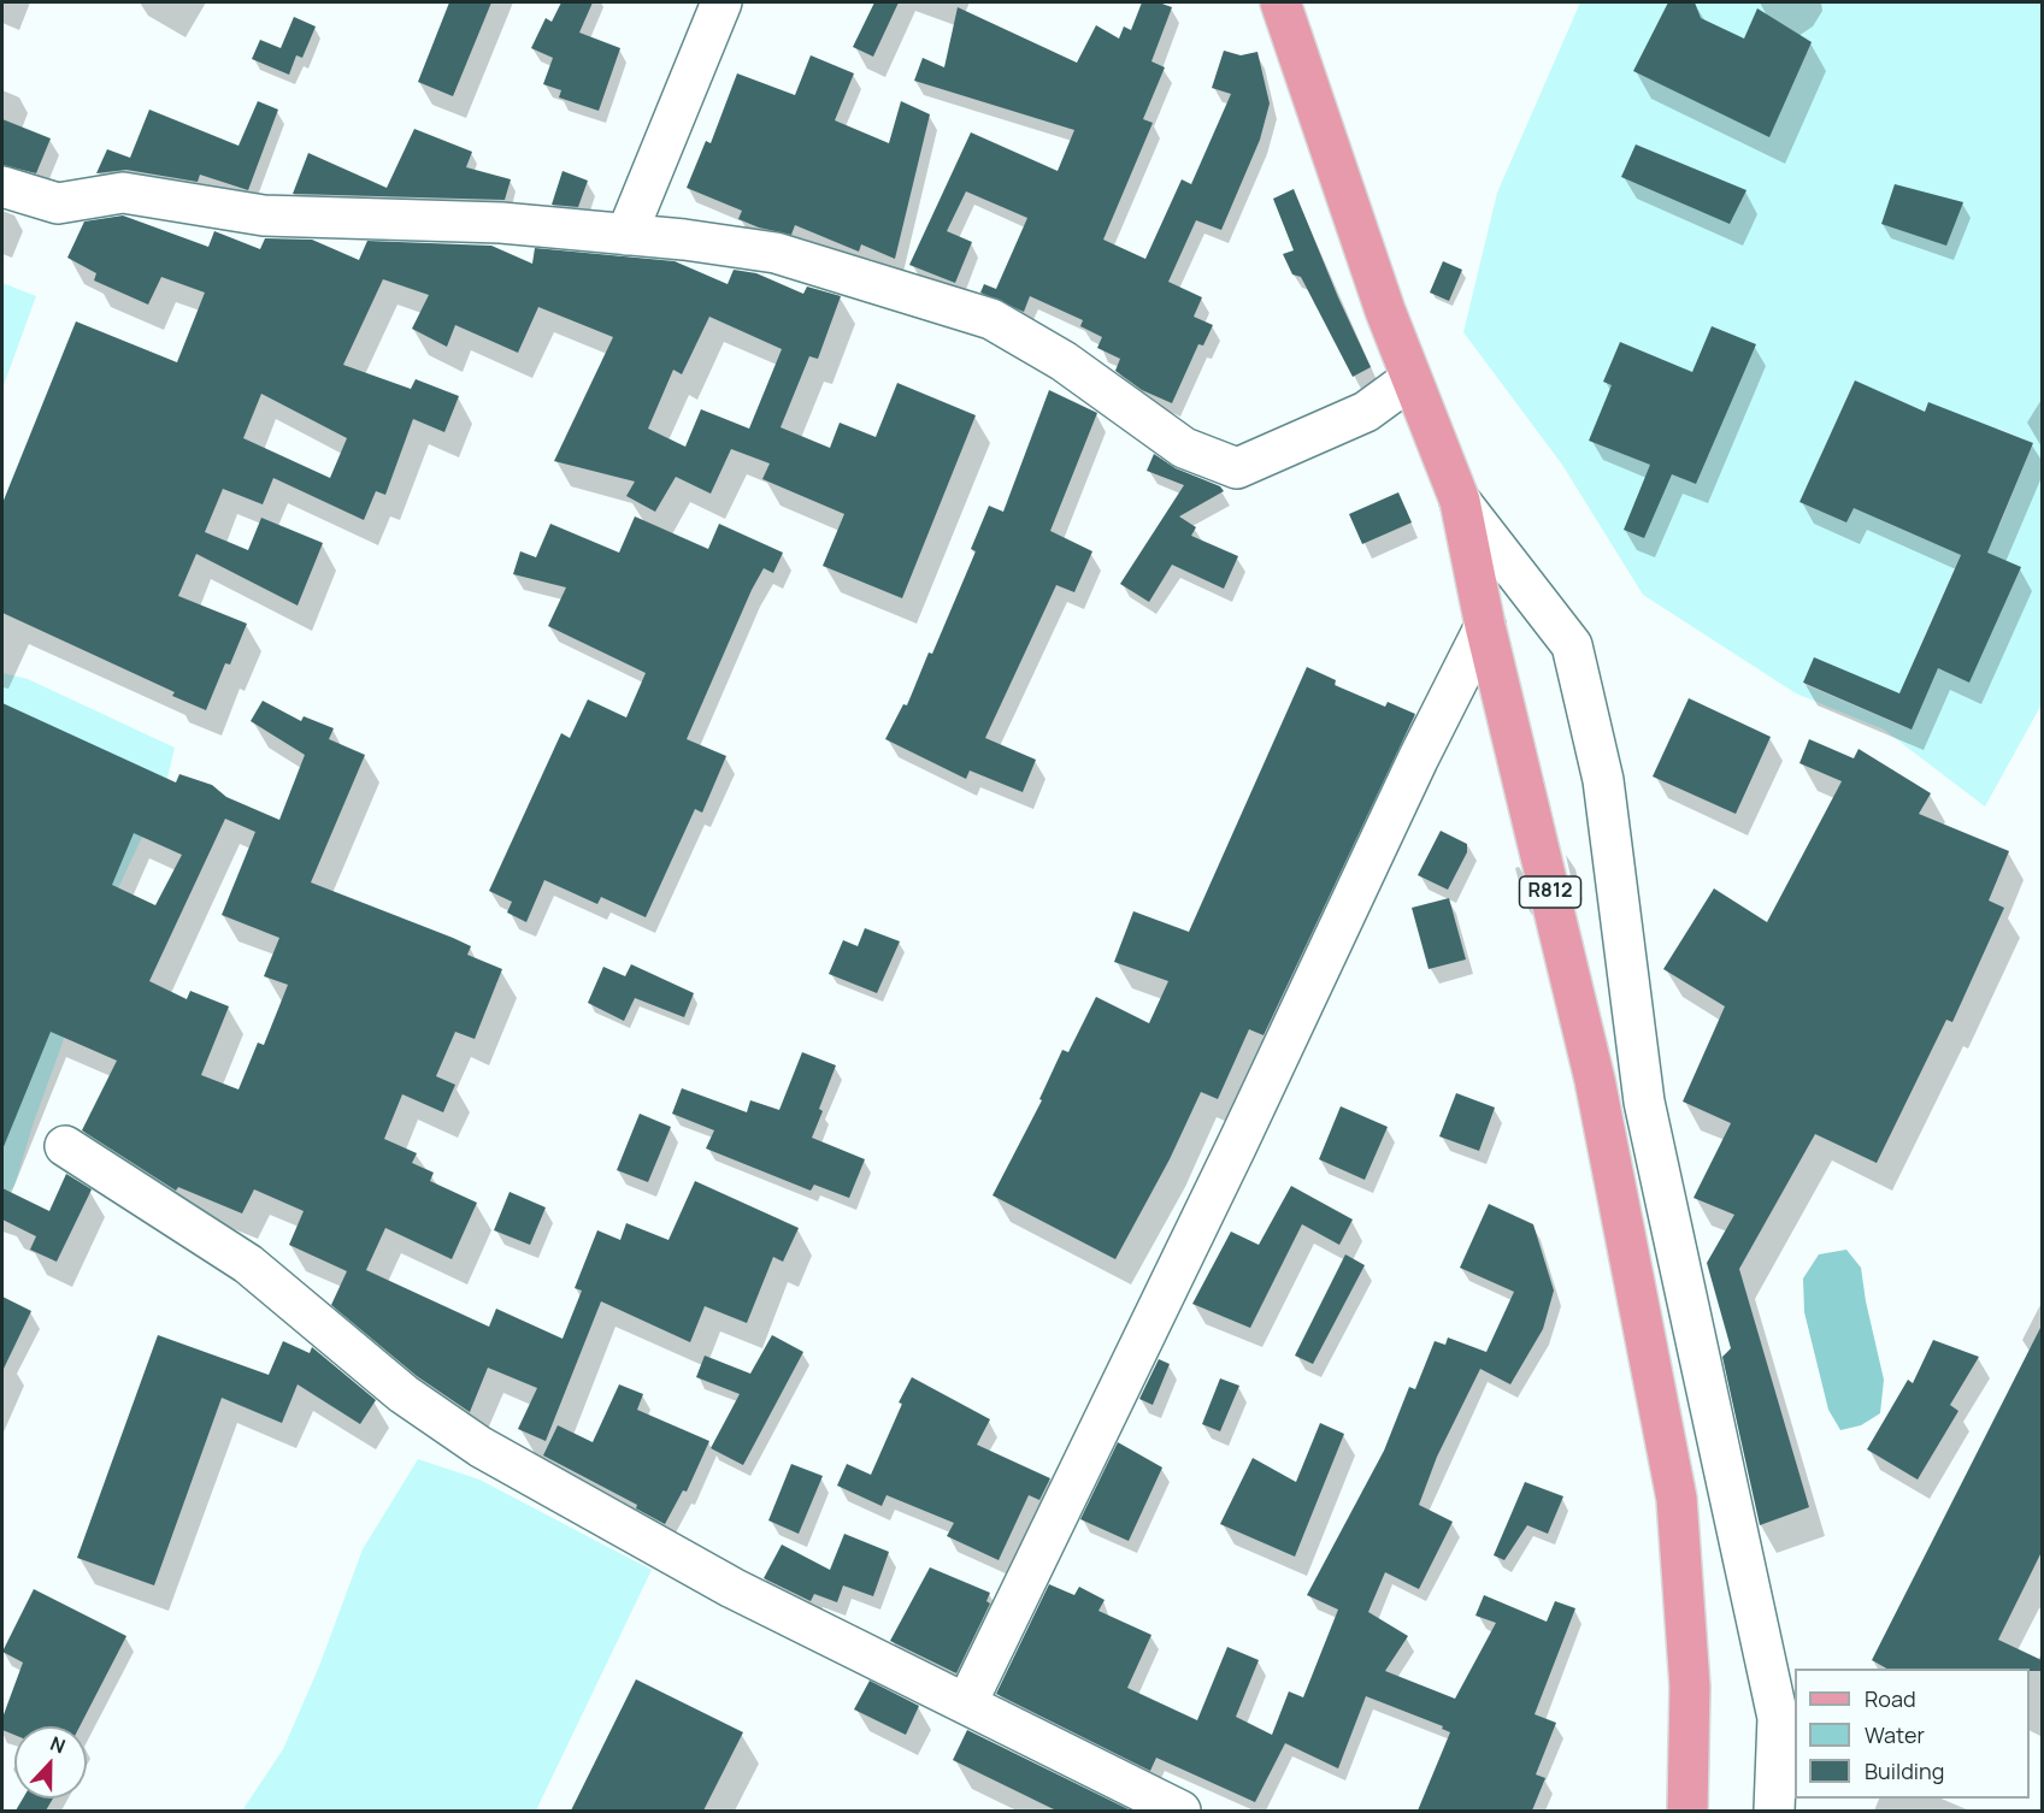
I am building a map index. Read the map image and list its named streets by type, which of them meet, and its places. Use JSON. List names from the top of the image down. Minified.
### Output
{"streets":{"main road":["R812"]},"legend":["Road","Water","Building"],"north":"top"}
